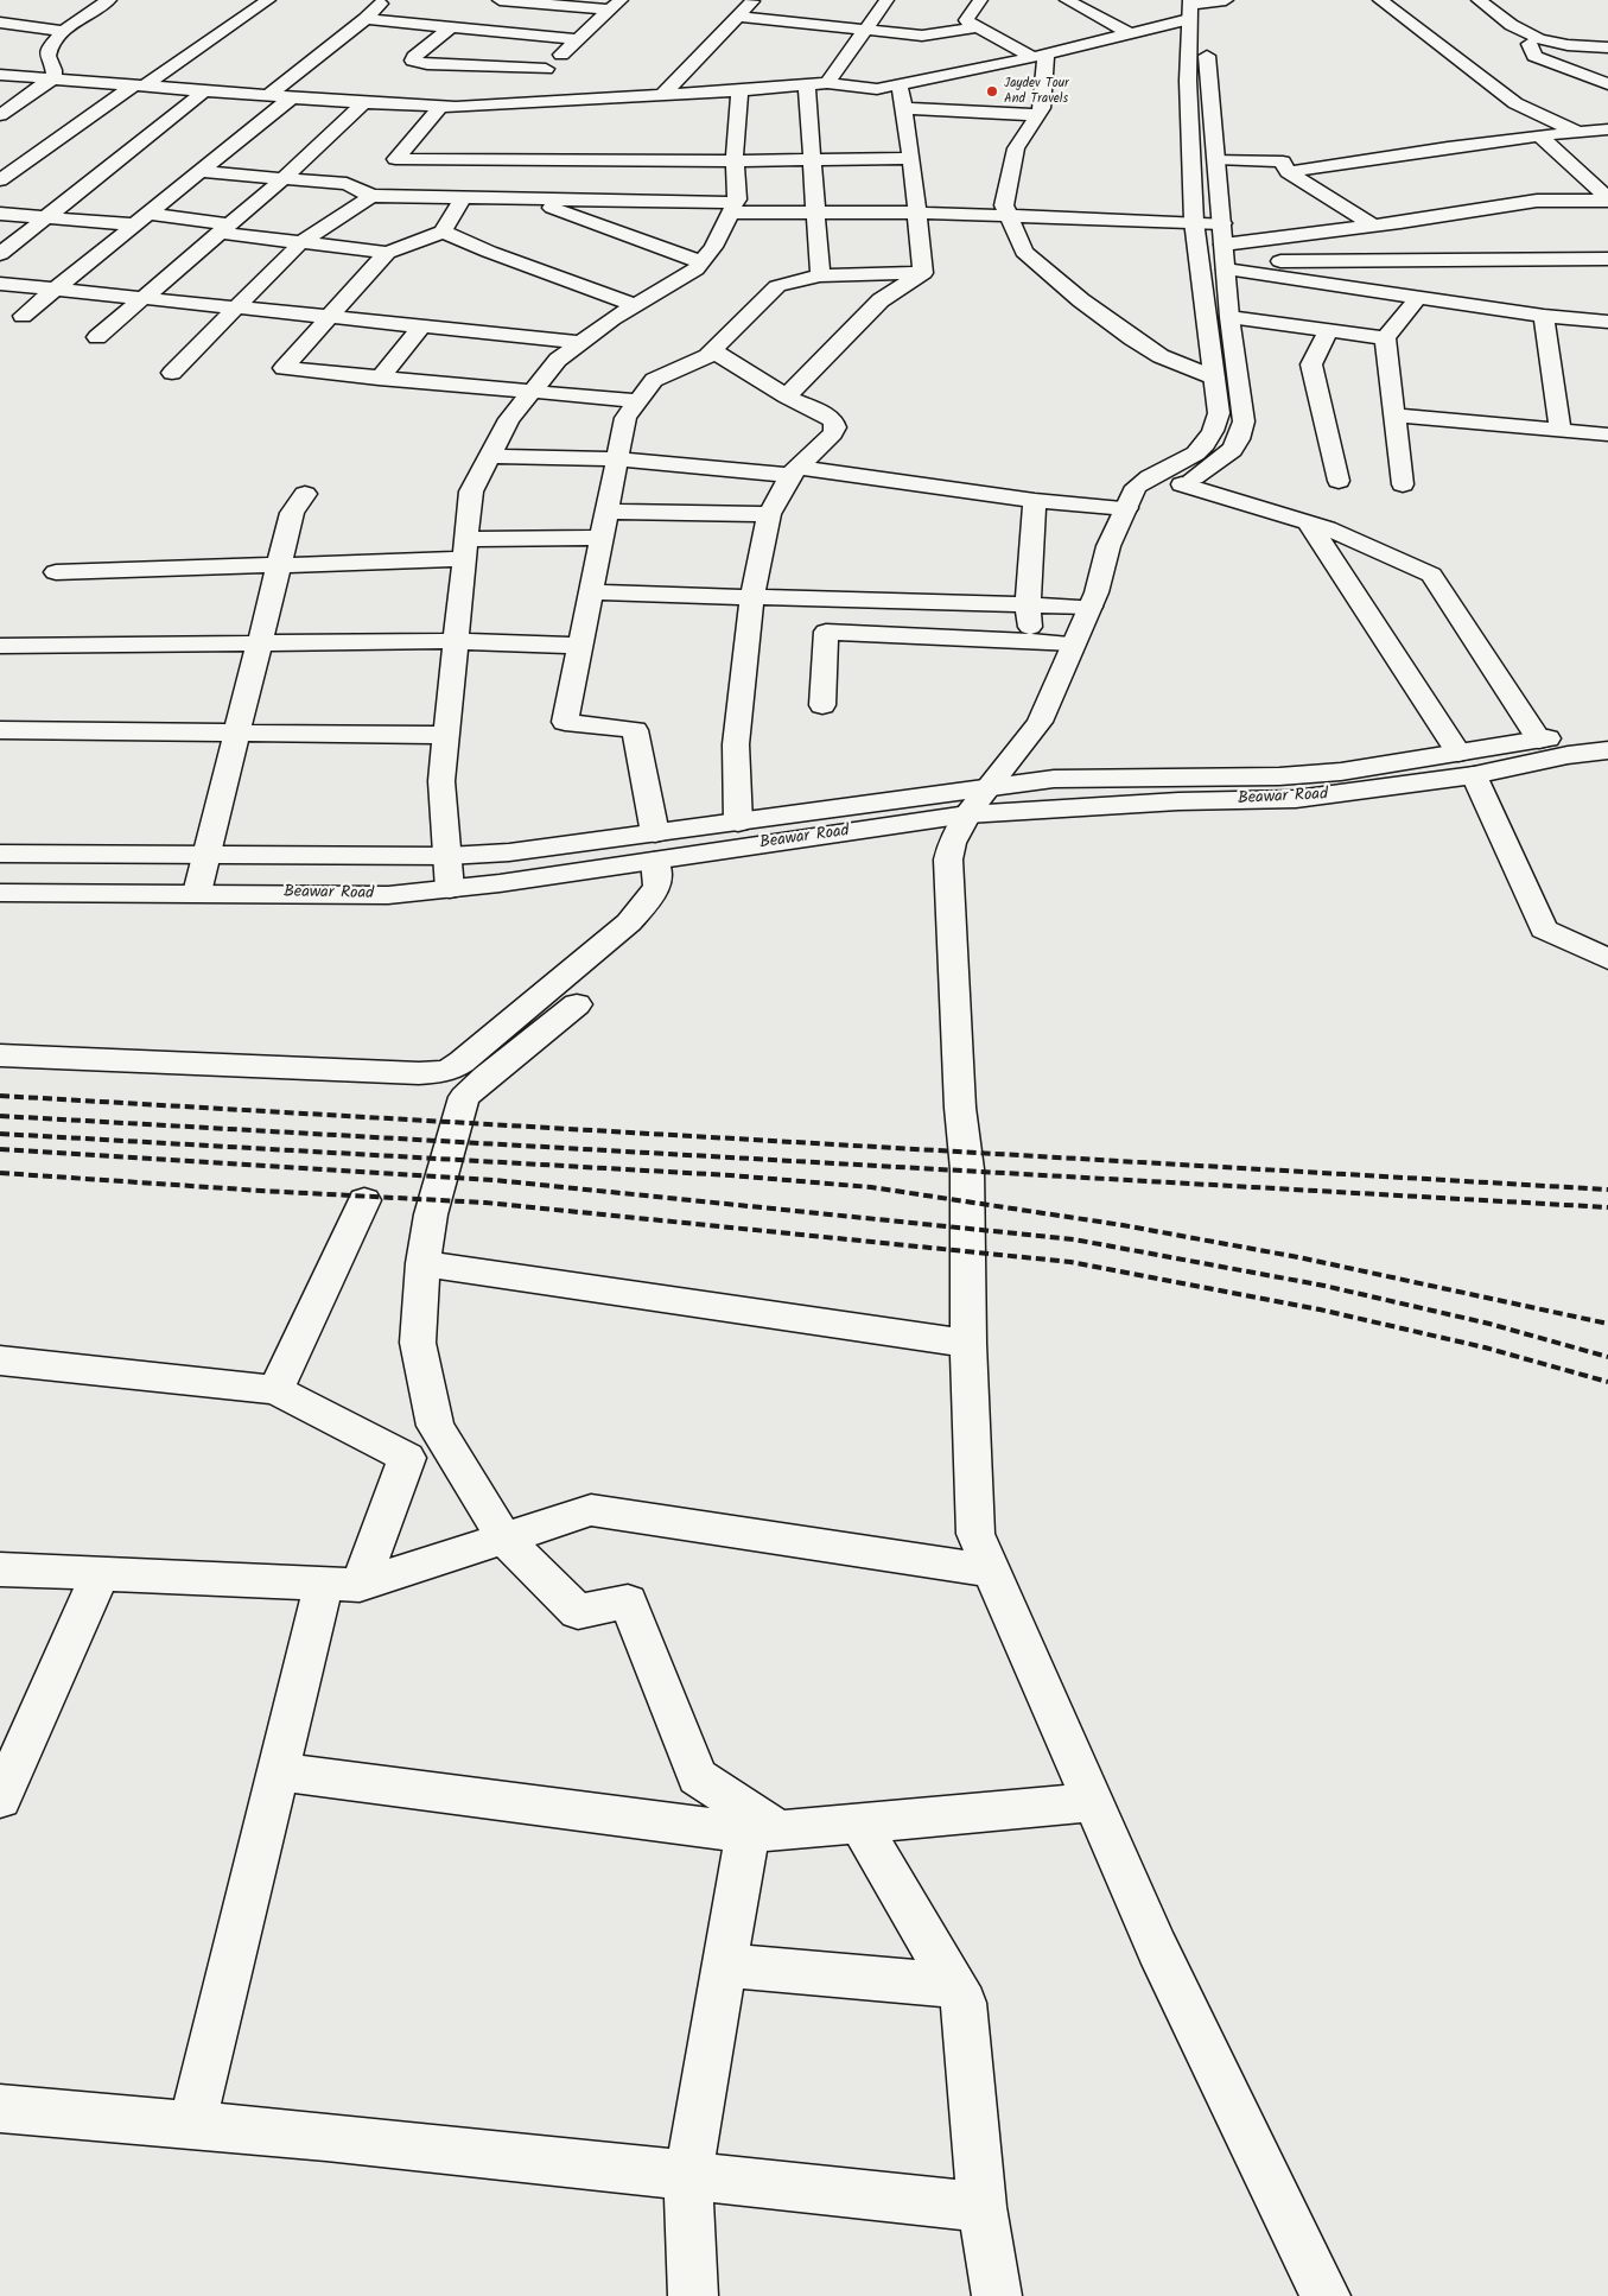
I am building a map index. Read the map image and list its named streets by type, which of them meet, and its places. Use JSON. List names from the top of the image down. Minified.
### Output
{"streets":{"street":["Beawar Road"]},"places":["Jaydev Tour And Travels"]}
